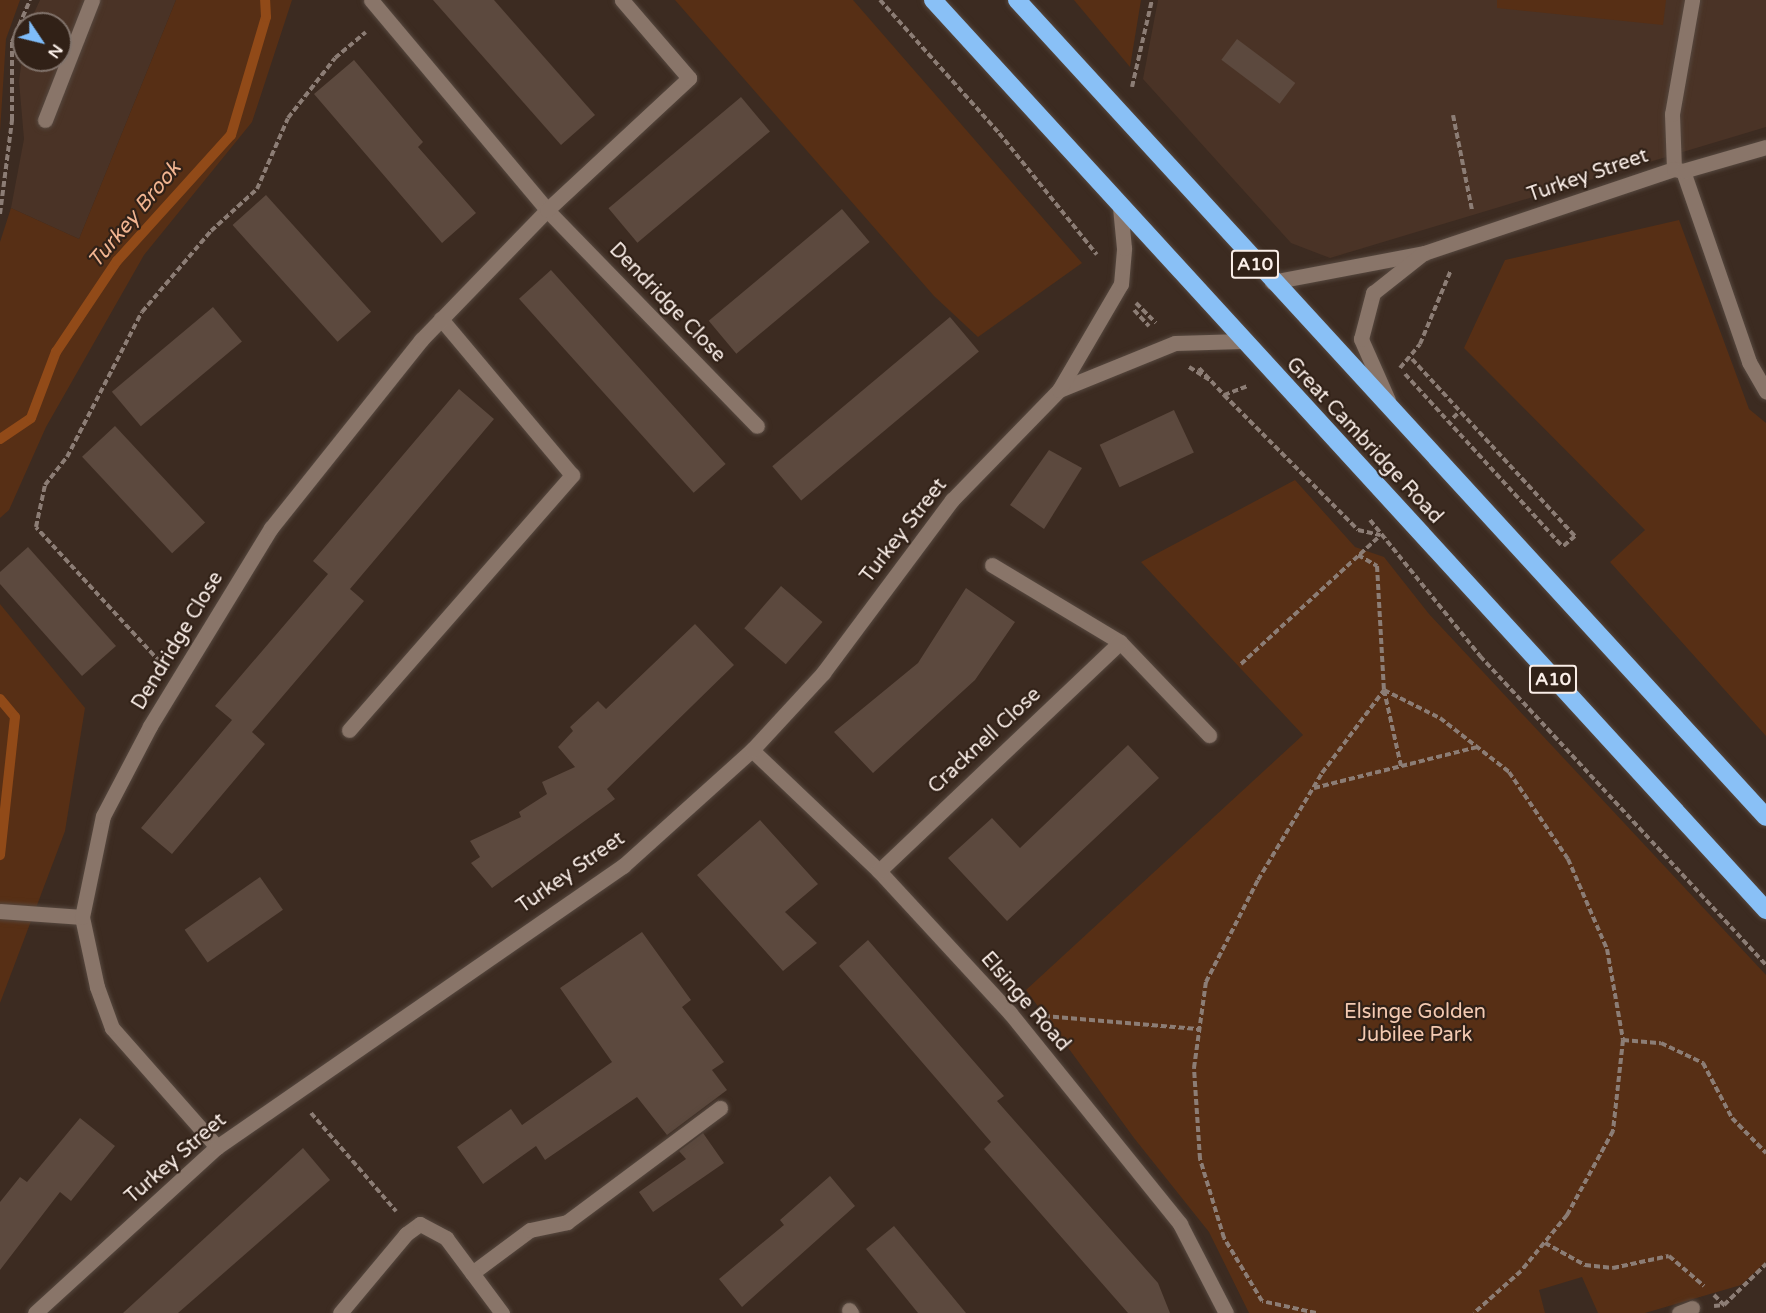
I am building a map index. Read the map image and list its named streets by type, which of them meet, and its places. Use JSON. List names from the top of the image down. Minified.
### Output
{"streets":{"highway":["A10","Great Cambridge Road"],"street":["Turkey Street","Dendridge Close","Cracknell Close","Elsinge Road"]},"crossings":[["Turkey Street","Dendridge Close"],["Turkey Street","Great Cambridge Road"],["Turkey Street","Elsinge Road"],["Cracknell Close","Elsinge Road"]],"water":["Turkey Brook"],"parks":["Elsinge Golden Jubilee Park"],"north":"bottom right"}
